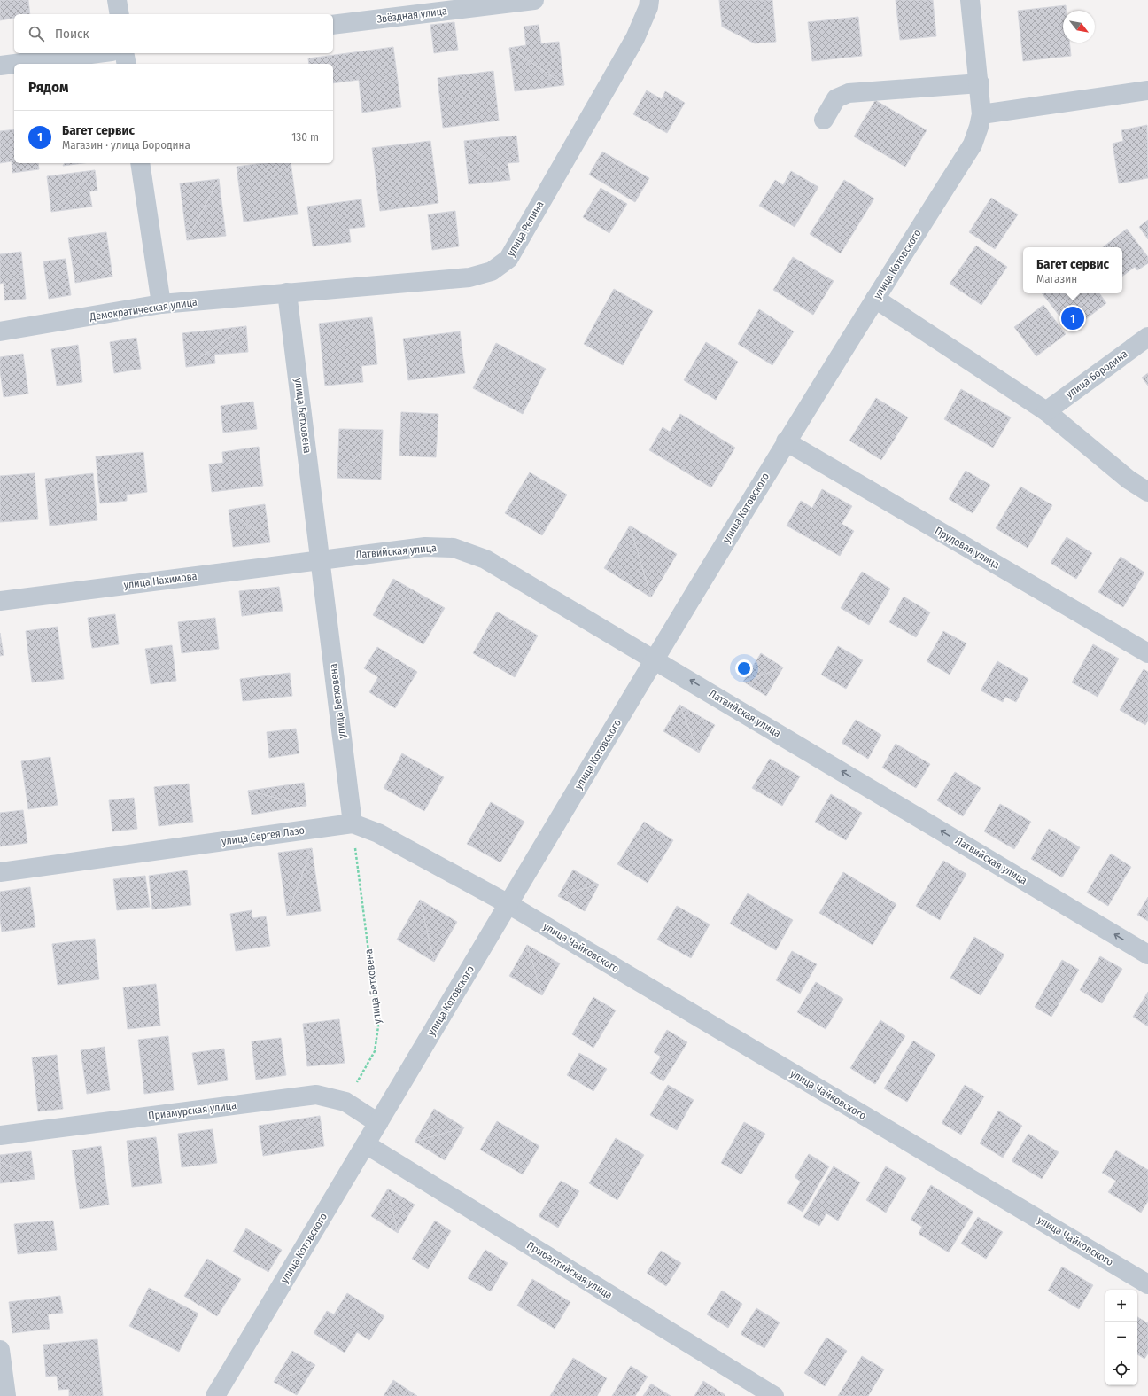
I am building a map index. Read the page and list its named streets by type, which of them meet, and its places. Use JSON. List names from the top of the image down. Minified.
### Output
{"streets":{"street":["Звёздная улица","улица Репина","улица Котовского","Демократическая улица","улица Бородина","улица Бетховена","Прудовая улица","Латвийская улица","улица Нахимова","улица Сергея Лазо","улица Чайковского","Приамурская улица","Прибалтийская улица"]},"crossings":[["улица Репина","Демократическая улица"],["улица Репина","улица Бетховена"],["улица Котовского","Прудовая улица"],["улица Котовского","Латвийская улица"],["улица Котовского","улица Сергея Лазо"],["улица Котовского","улица Чайковского"],["улица Котовского","Приамурская улица"],["улица Котовского","Прибалтийская улица"],["Демократическая улица","улица Бетховена"],["улица Бетховена","Латвийская улица"],["улица Бетховена","улица Нахимова"],["улица Бетховена","улица Сергея Лазо"],["улица Бетховена","Приамурская улица"],["Латвийская улица","улица Нахимова"],["улица Сергея Лазо","улица Чайковского"]],"one_way":["Латвийская улица"],"north":"bottom right","page":{"search":"Поиск","heading":"Рядом","list":[{"mark":"1","name":"Багет сервис","note":"Магазин · улица Бородина","value":"130 m"}],"popup":["Багет сервис","Магазин"],"pins":"1","map_buttons":["+","−"]}}
